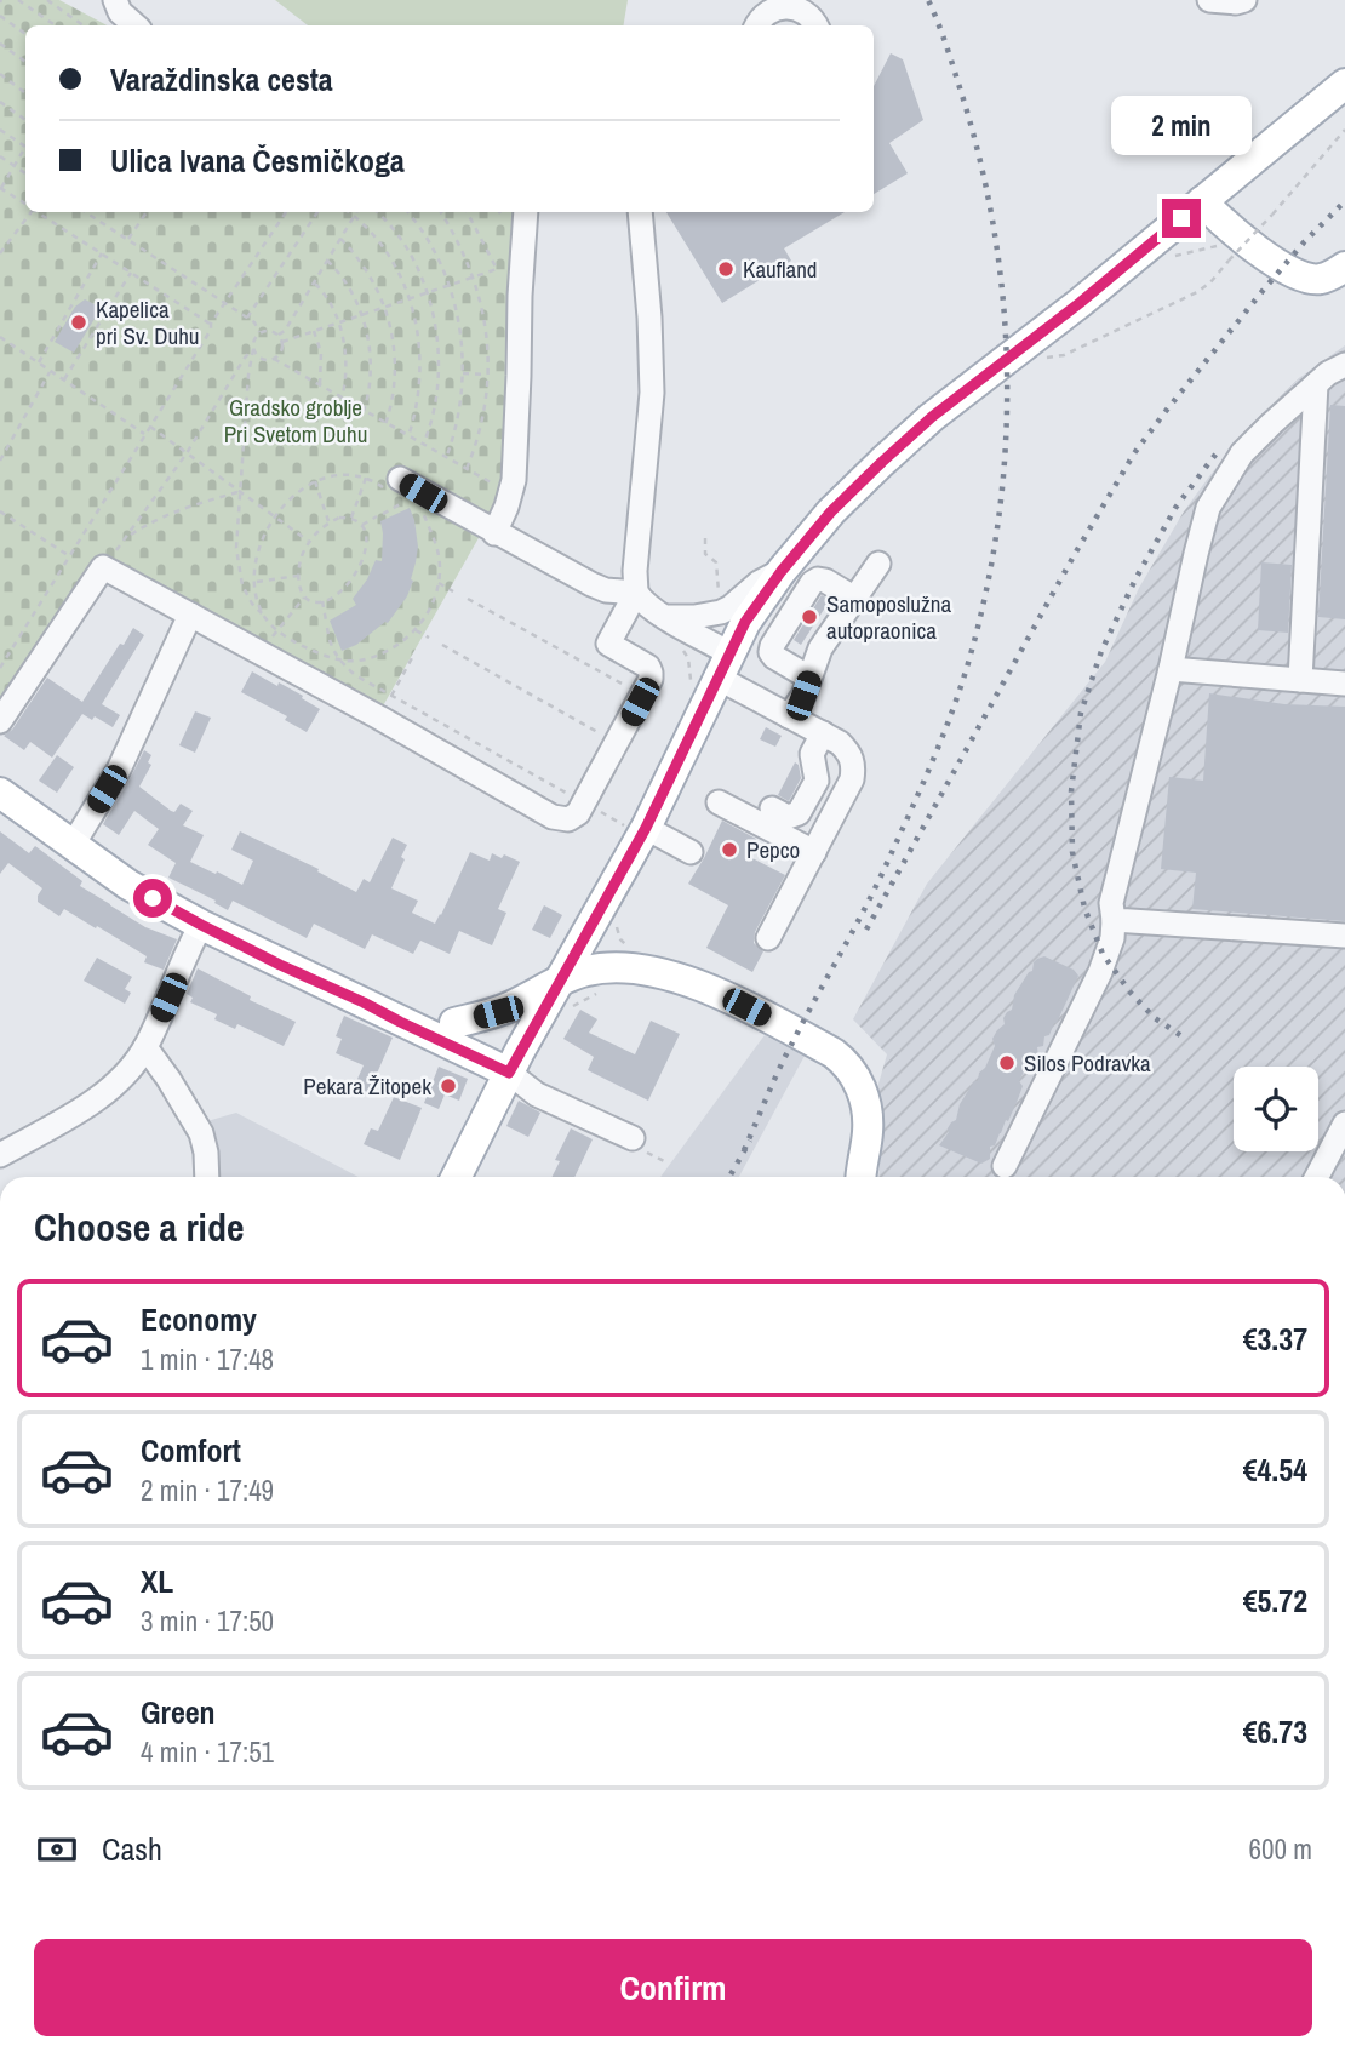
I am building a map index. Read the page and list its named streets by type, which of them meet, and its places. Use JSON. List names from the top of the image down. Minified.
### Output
{"parks":["Gradsko groblje Pri Svetom Duhu"],"places":["Kaufland","Kapelica pri Sv. Duhu","Samoposlužna autopraonica","Pepco","Silos Podravka","Pekara Žitopek"],"page":{"banner":["Varaždinska cesta","Ulica Ivana Česmičkoga"],"bubble":"2 min","heading":"Choose a ride","list":[{"name":"Economy","note":"1 min · 17:48","value":"€3.37"},{"name":"Comfort","note":"2 min · 17:49","value":"€4.54"},{"name":"XL","note":"3 min · 17:50","value":"€5.72"},{"name":"Green","note":"4 min · 17:51","value":"€6.73"}],"pay":["Cash","600 m"],"buttons":"Confirm"}}
